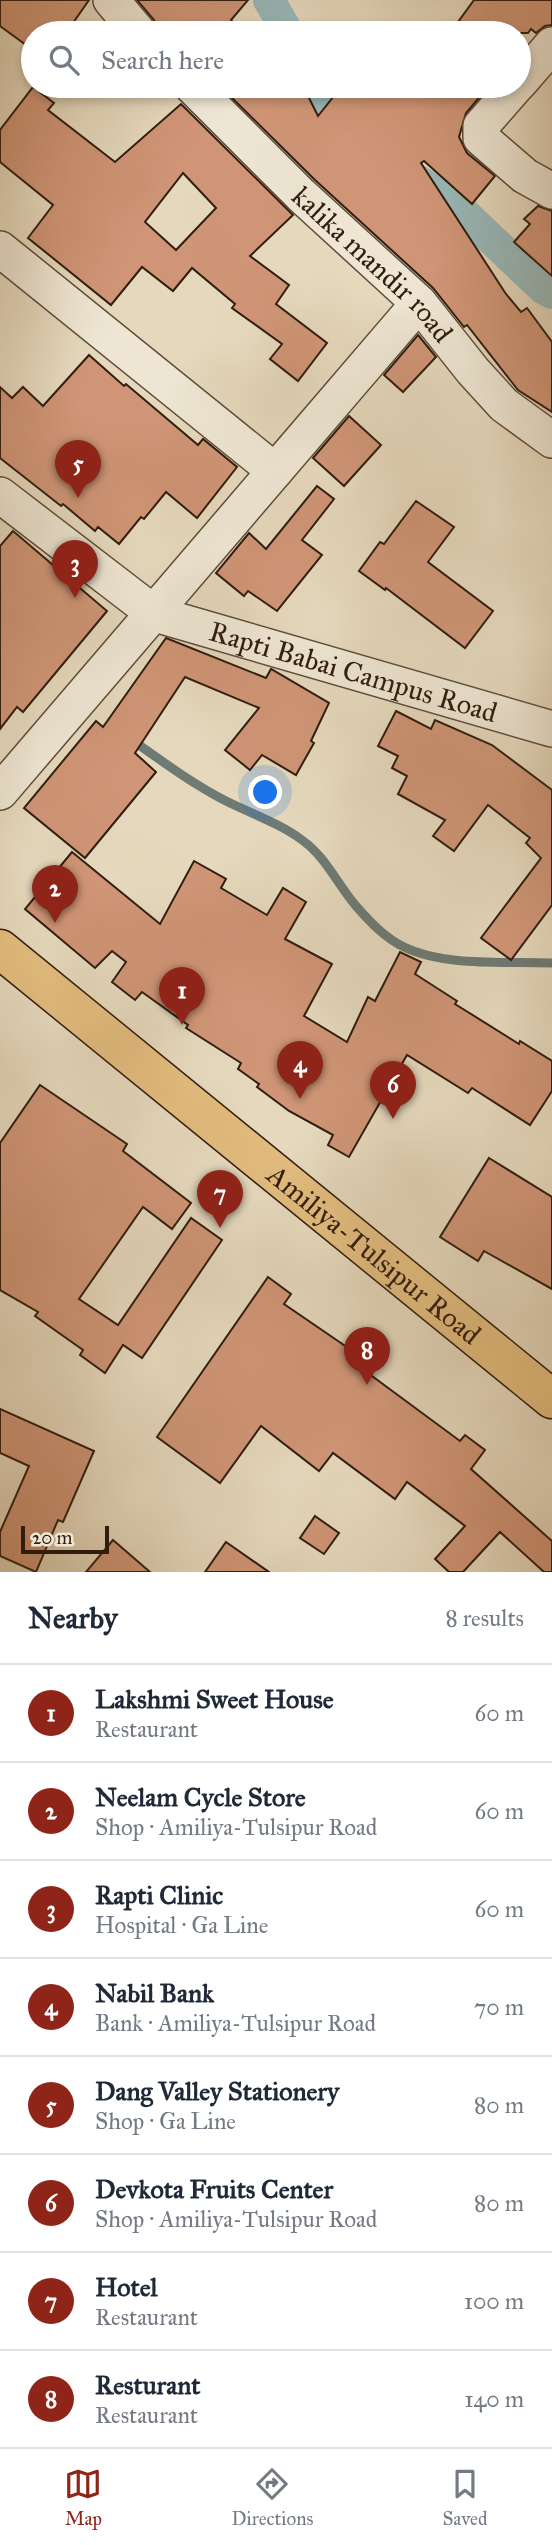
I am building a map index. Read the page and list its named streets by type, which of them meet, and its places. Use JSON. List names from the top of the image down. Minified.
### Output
{"streets":{"main road":["Amiliya-Tulsipur Road"],"street":["kalika mandir road","Rapti Babai Campus Road"]},"scale_bar":"20 m","page":{"search":"Search here","pins":["5","3","2","1","4","6","7","8"],"scale":"20 m","heading":["Nearby","8 results"],"list":[{"mark":"1","name":"Lakshmi Sweet House","note":"Restaurant","value":"60 m"},{"mark":"2","name":"Neelam Cycle Store","note":"Shop · Amiliya-Tulsipur Road","value":"60 m"},{"mark":"3","name":"Rapti Clinic","note":"Hospital · Ga Line","value":"60 m"},{"mark":"4","name":"Nabil Bank","note":"Bank · Amiliya-Tulsipur Road","value":"70 m"},{"mark":"5","name":"Dang Valley Stationery","note":"Shop · Ga Line","value":"80 m"},{"mark":"6","name":"Devkota Fruits Center","note":"Shop · Amiliya-Tulsipur Road","value":"80 m"},{"mark":"7","name":"Hotel","note":"Restaurant","value":"100 m"},{"mark":"8","name":"Resturant","note":"Restaurant","value":"140 m"}],"nav":["Map","Directions","Saved"]}}
